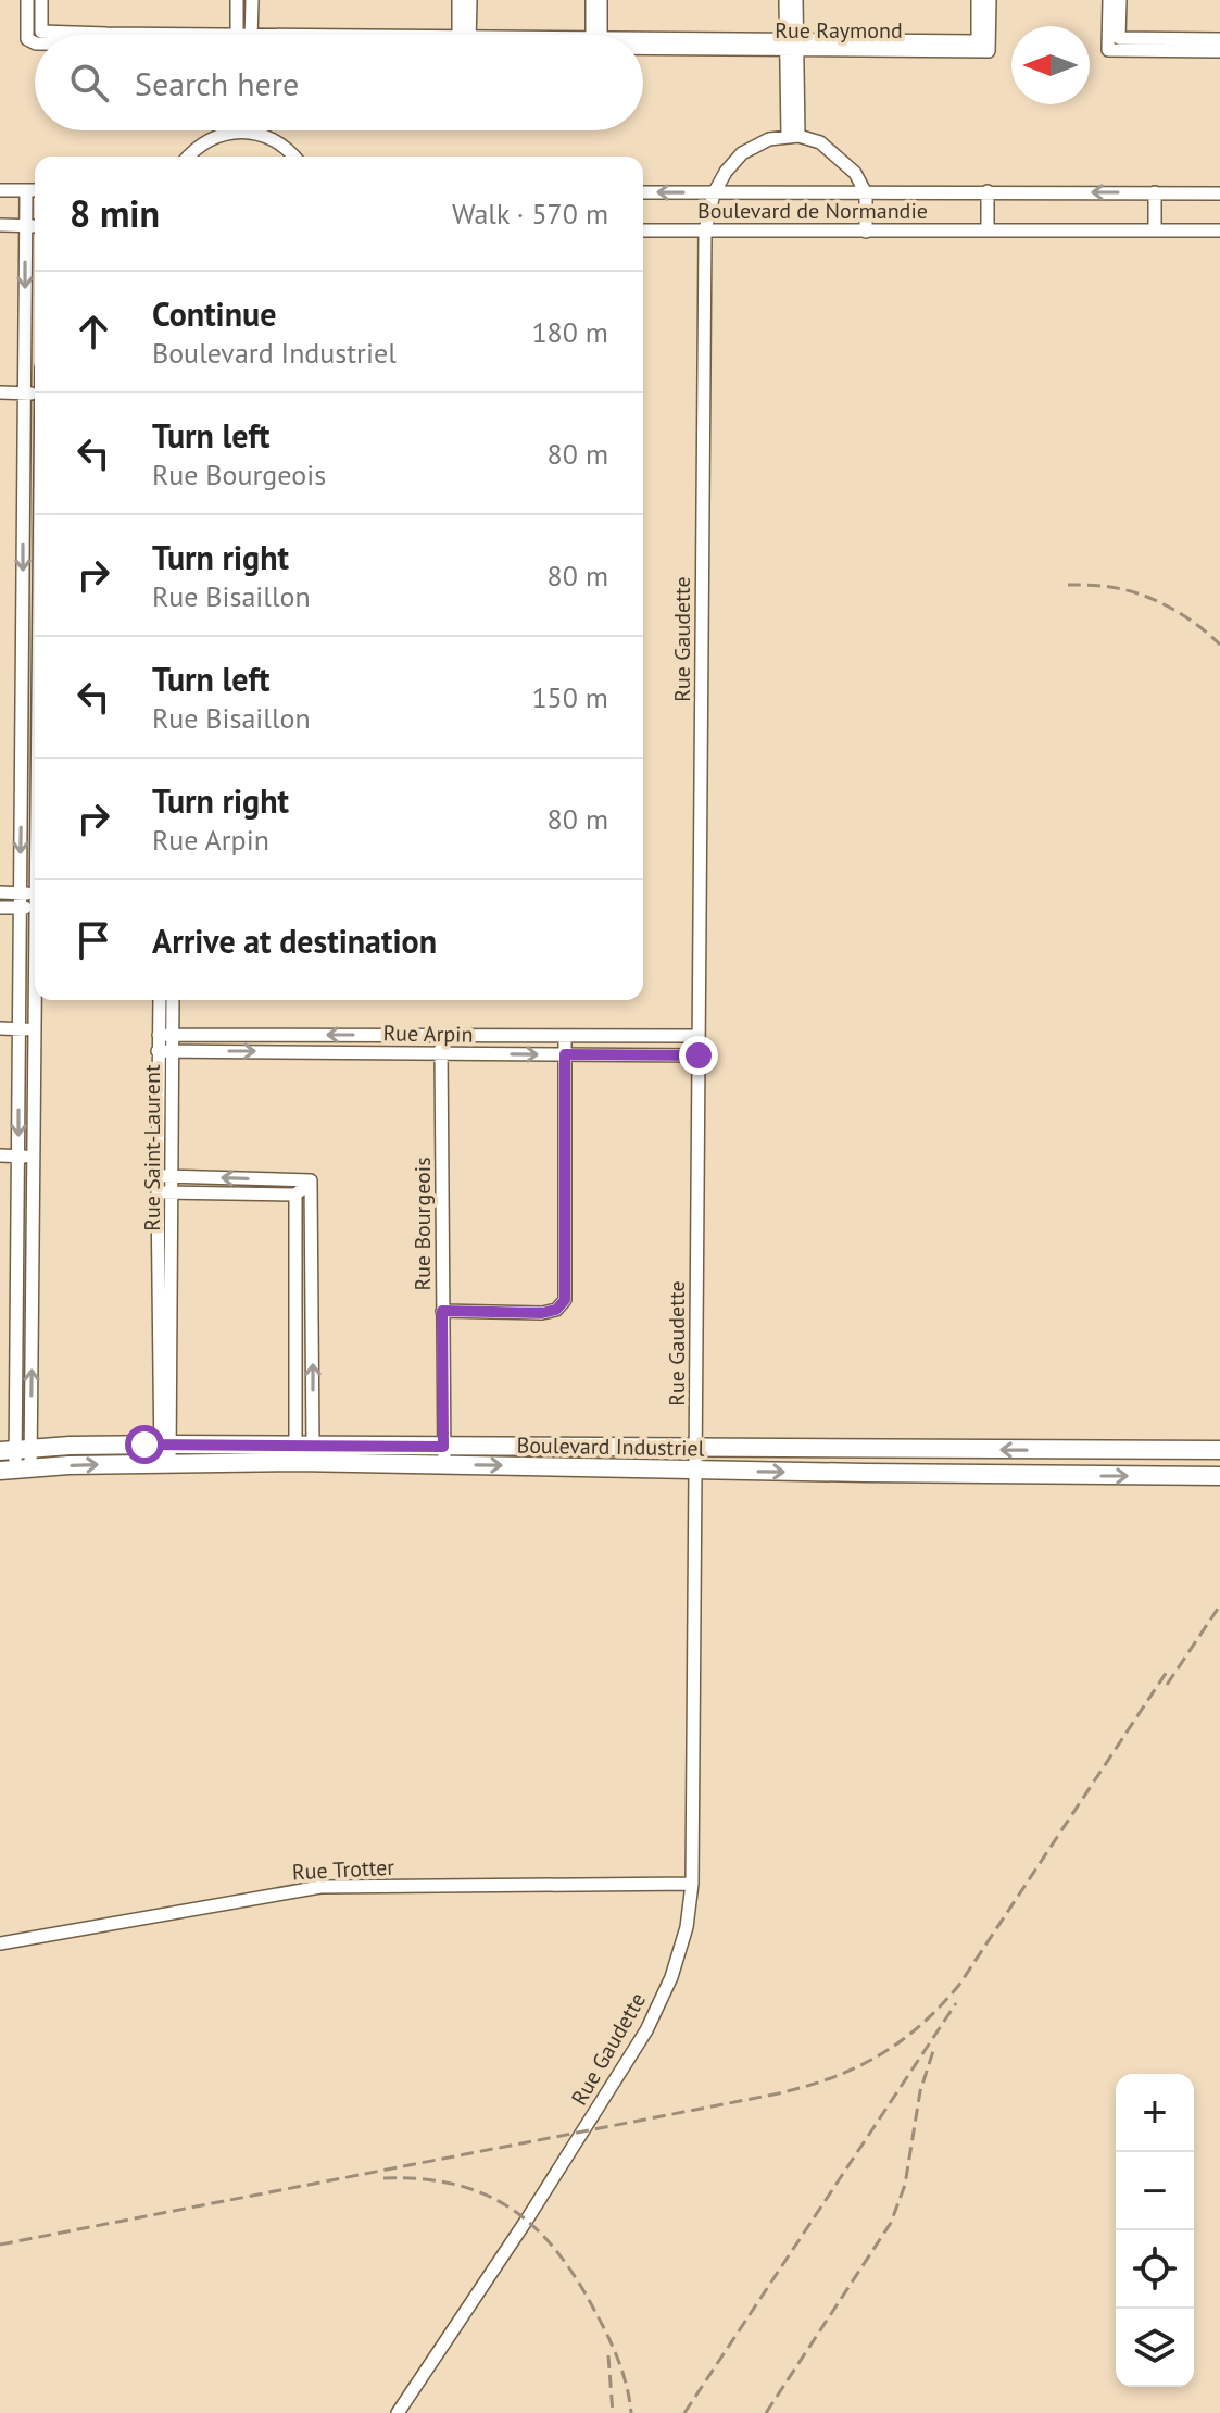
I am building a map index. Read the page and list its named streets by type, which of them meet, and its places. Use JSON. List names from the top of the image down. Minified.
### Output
{"streets":{"street":["Rue Raymond","Boulevard de Normandie","Rue Gaudette","Rue Arpin","Rue Saint-Laurent","Rue Bourgeois","Boulevard Industriel","Rue Trotter"]},"crossings":[["Boulevard de Normandie","Rue Gaudette"],["Rue Gaudette","Rue Arpin"],["Rue Gaudette","Boulevard Industriel"],["Rue Gaudette","Rue Trotter"],["Rue Arpin","Rue Saint-Laurent"],["Rue Arpin","Rue Bourgeois"],["Rue Saint-Laurent","Boulevard Industriel"],["Rue Bourgeois","Boulevard Industriel"]],"north":"left","page":{"search":"Search here","heading":["8 min","Walk · 570 m"],"list":[["Continue","Boulevard Industriel","180 m"],["Turn left","Rue Bourgeois","80 m"],["Turn right","Rue Bisaillon","80 m"],["Turn left","Rue Bisaillon","150 m"],["Turn right","Rue Arpin","80 m"],"Arrive at destination"],"map_buttons":["+","−"]}}
